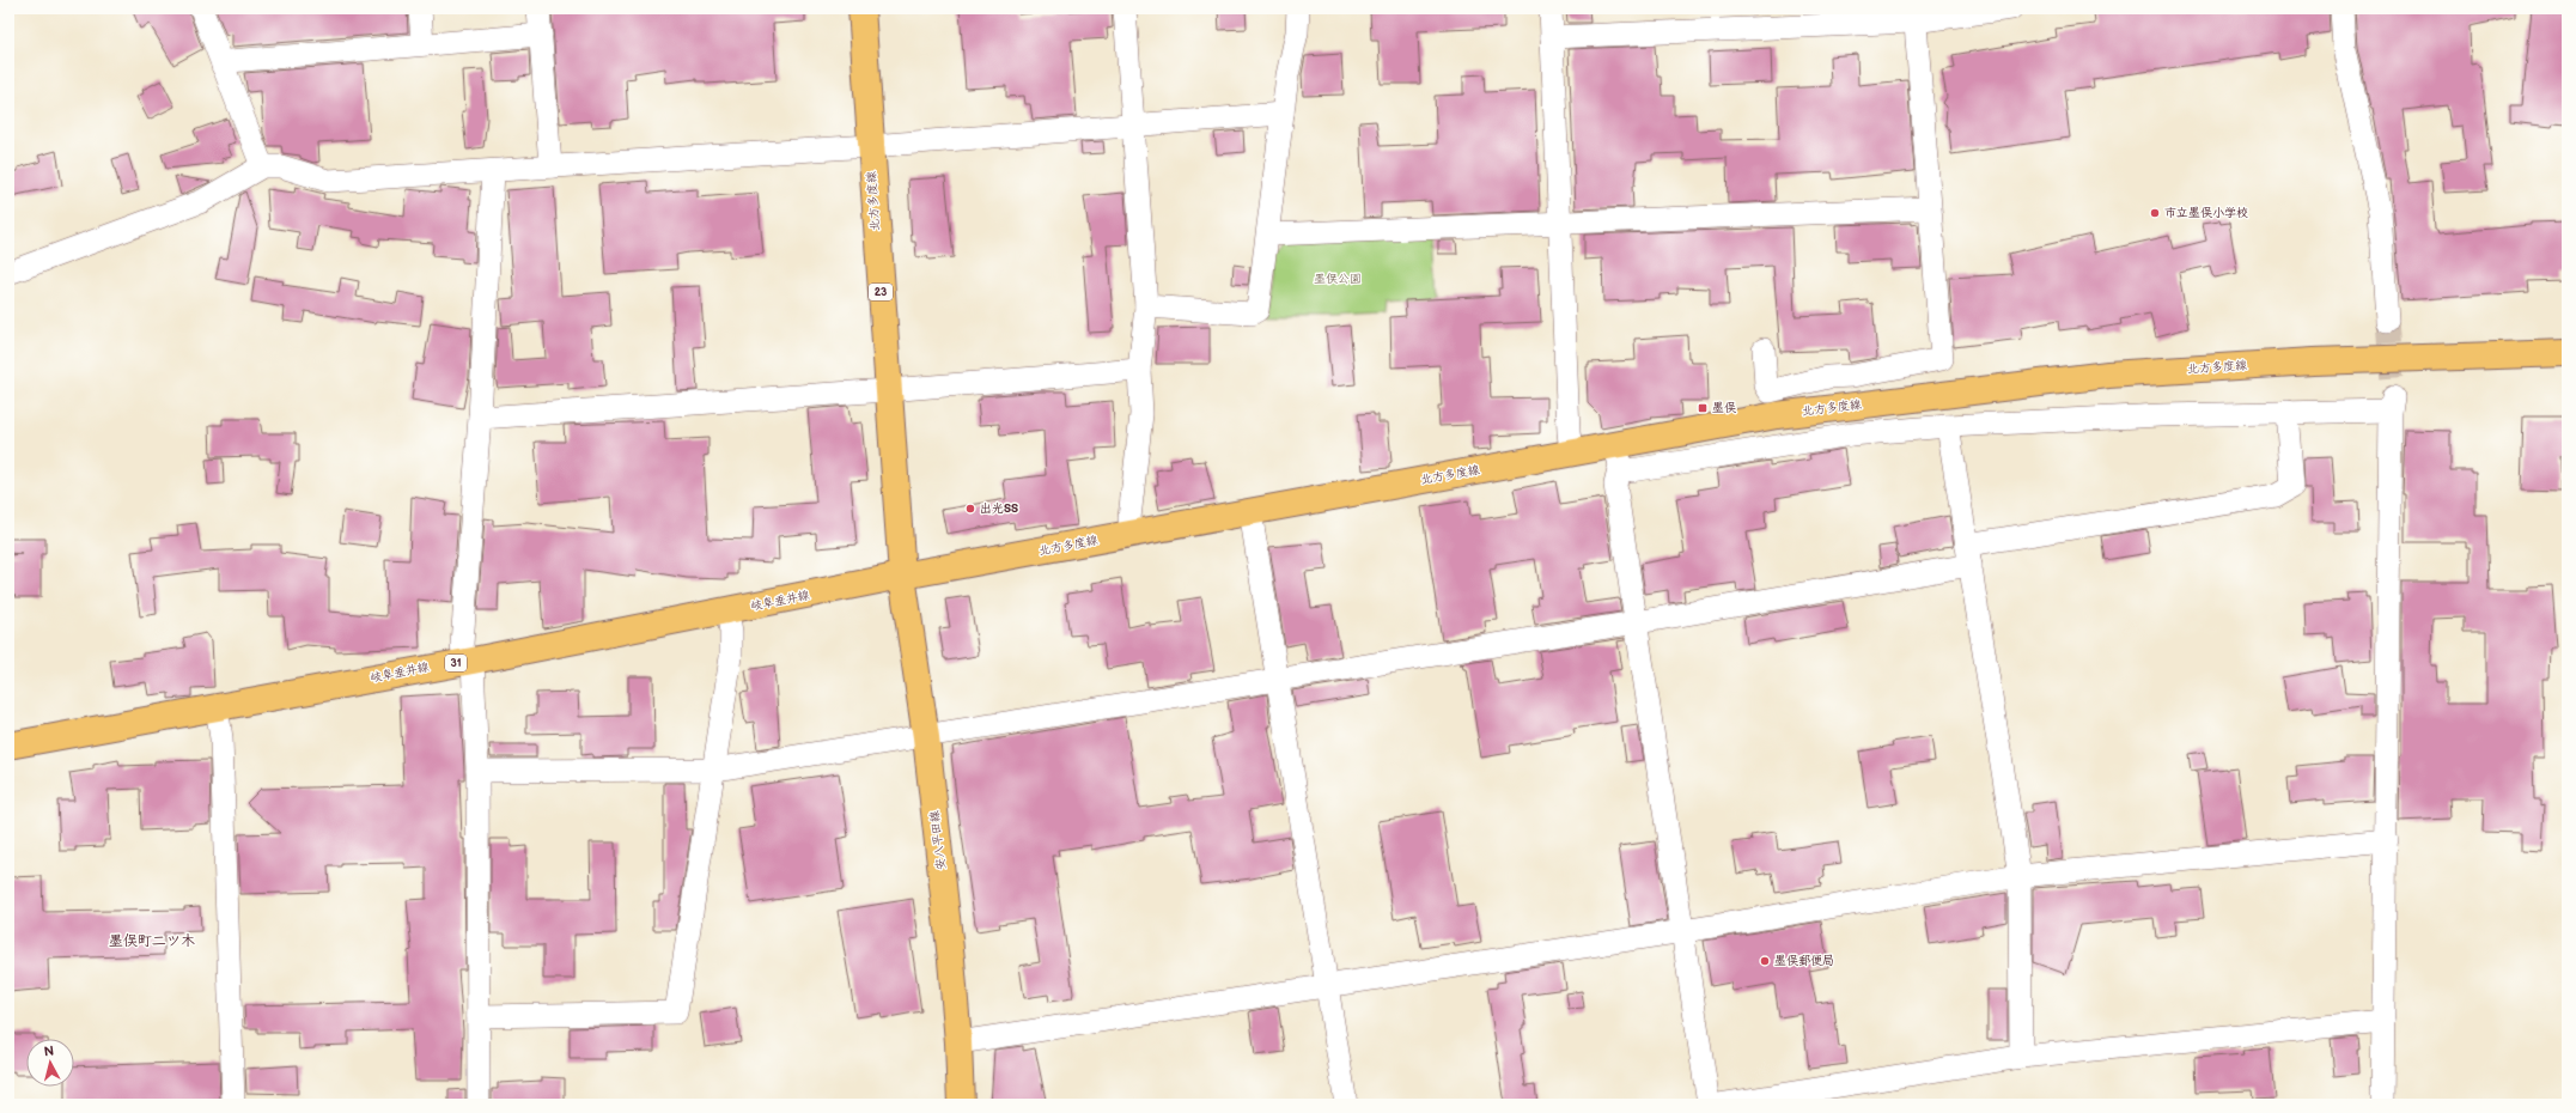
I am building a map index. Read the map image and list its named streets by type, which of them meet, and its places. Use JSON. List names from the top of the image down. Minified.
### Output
{"streets":{"main road":["北方多度線","23","岐阜垂井線","31","安八平田線"]},"crossings":[["北方多度線","岐阜垂井線"],["北方多度線","安八平田線"],["岐阜垂井線","安八平田線"]],"districts":["墨俣町二ツ木"],"parks":["墨俣公園"],"places":{"other":["市立墨俣小学校","出光SS","墨俣郵便局"],"transit":["墨俣"]},"north":"top"}
